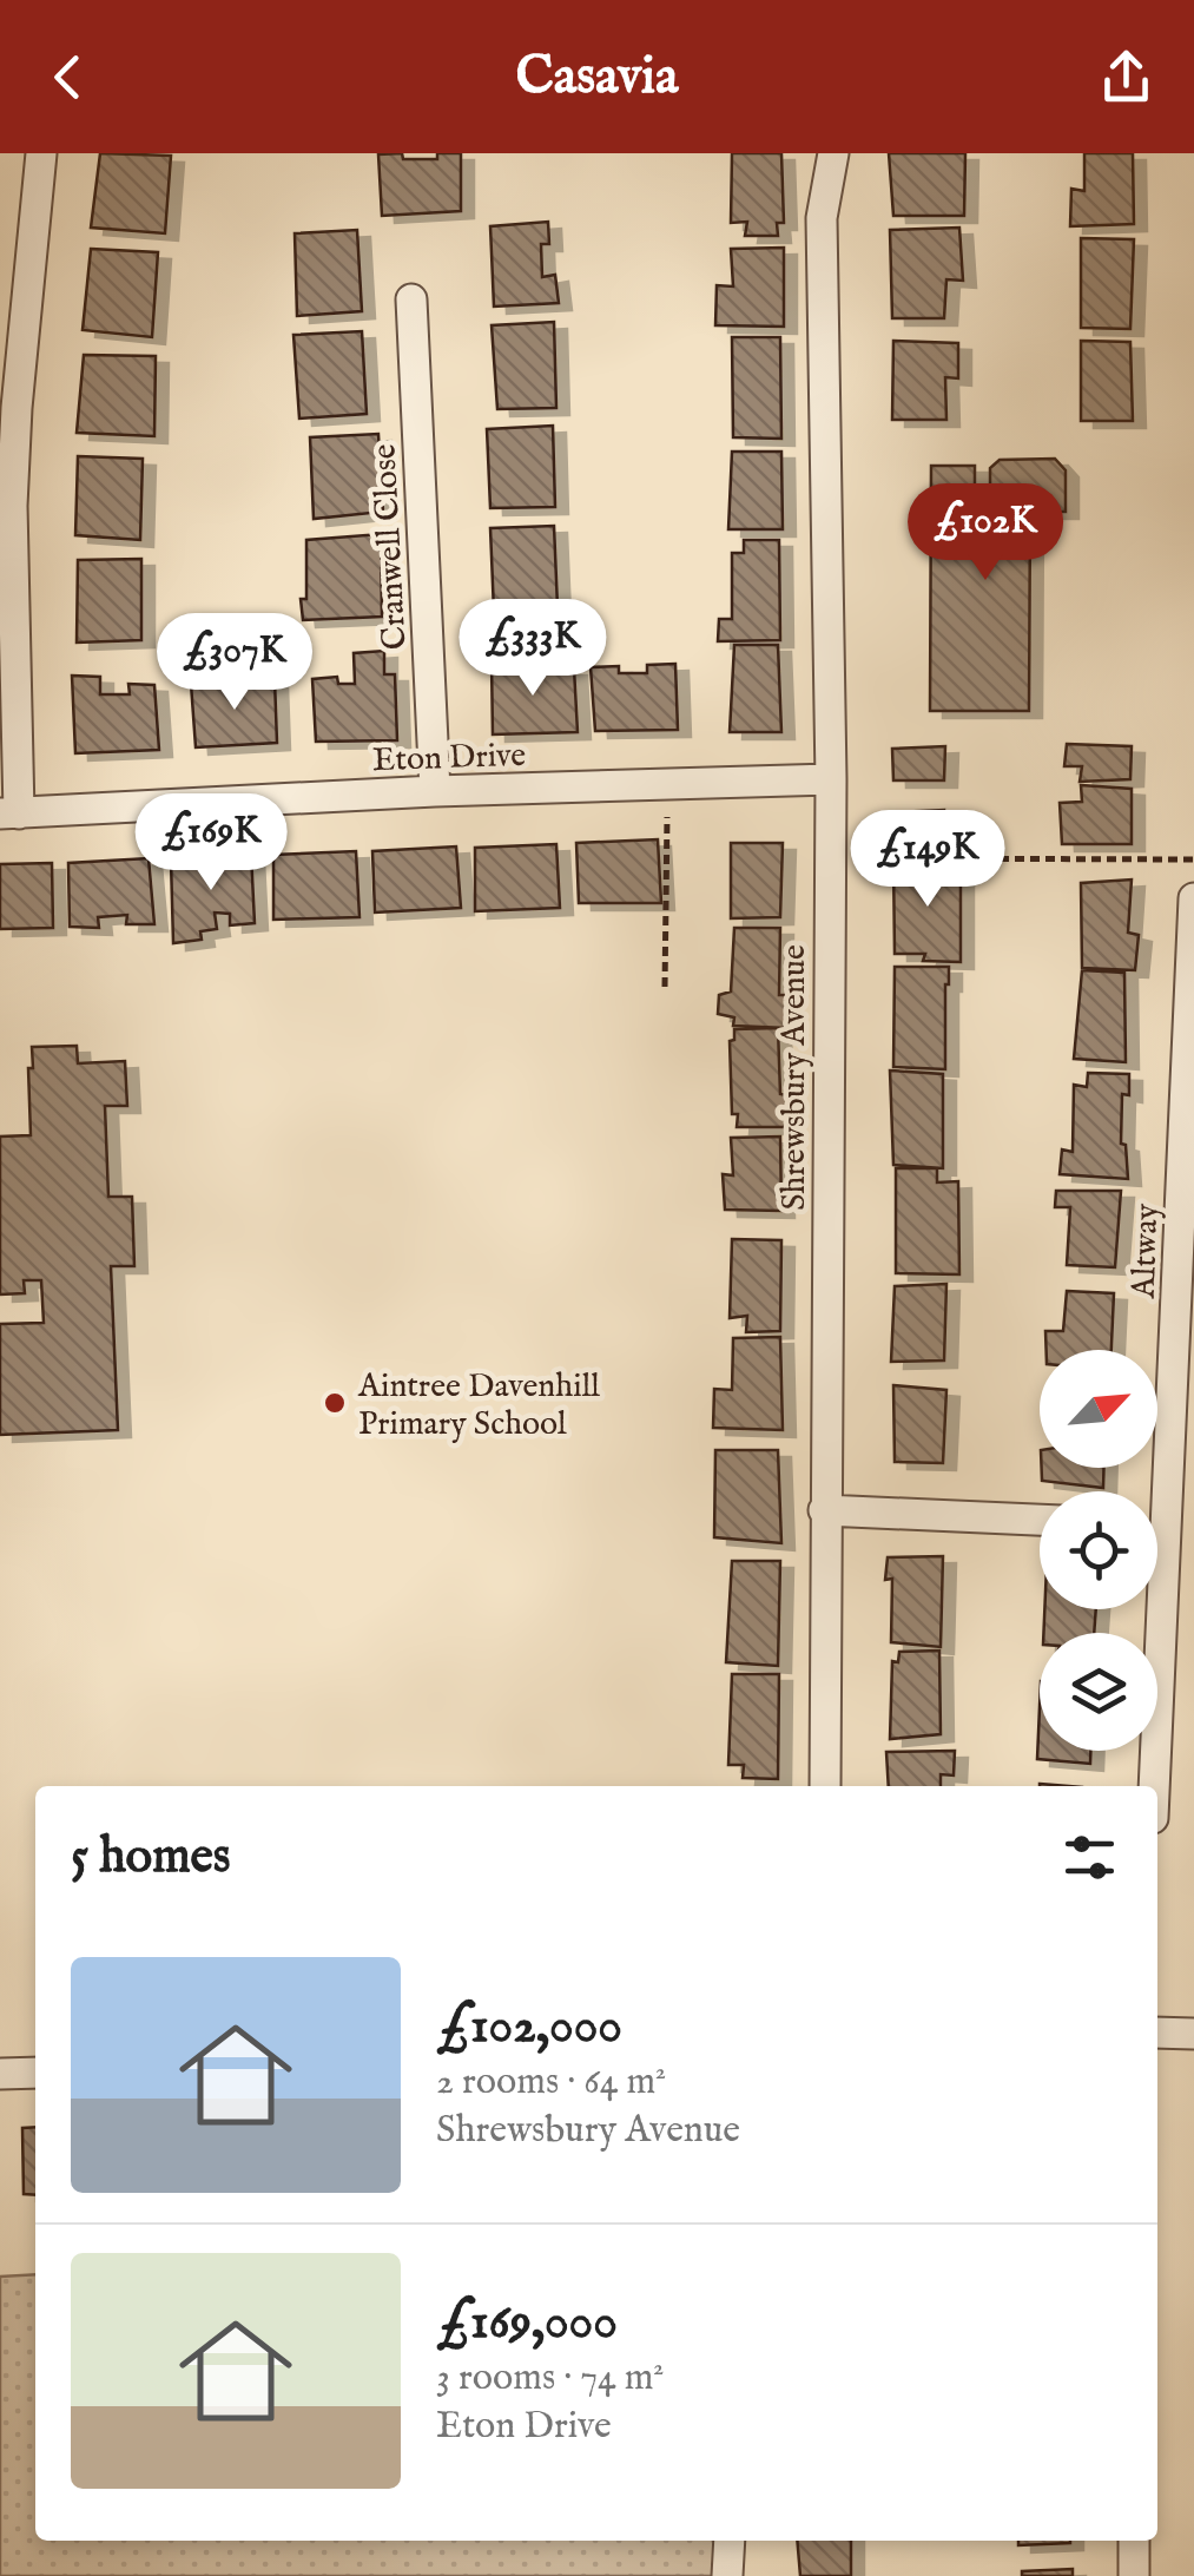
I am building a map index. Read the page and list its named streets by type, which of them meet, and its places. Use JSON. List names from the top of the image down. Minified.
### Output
{"streets":{"street":["Cranwell Close","Eton Drive","Shrewsbury Avenue","Altway"]},"crossings":[["Cranwell Close","Eton Drive"],["Eton Drive","Shrewsbury Avenue"]],"places":["Aintree Davenhill Primary School"],"north":"top right","page":{"header":"Casavia","price":["£102K","£333K","£307K","£169K","£149K"],"heading":"5 homes","list":[{"name":"£102,000","note":"2 rooms · 64 m² · Shrewsbury Avenue"},{"name":"£169,000","note":"3 rooms · 74 m² · Eton Drive"}]}}
